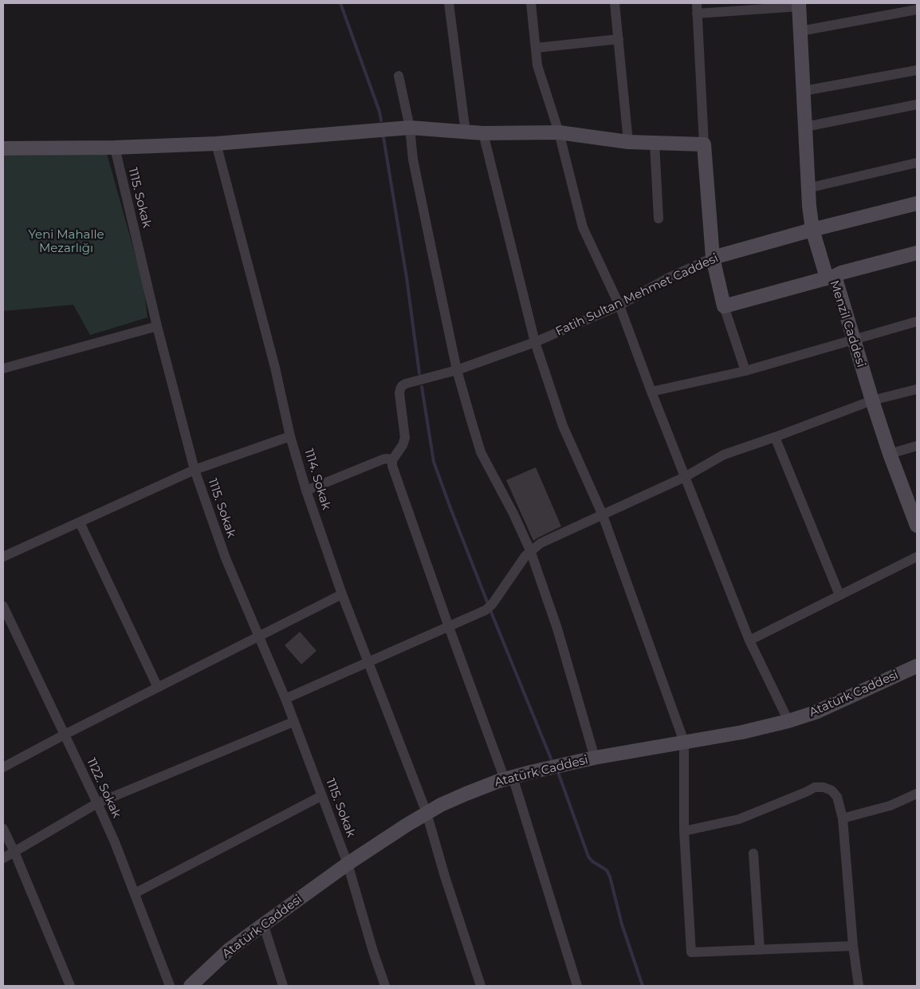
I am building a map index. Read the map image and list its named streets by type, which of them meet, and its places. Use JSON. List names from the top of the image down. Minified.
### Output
{"streets":{"street":["1115. Sokak","Fatih Sultan Mehmet Caddesi","Menzil Caddesi","1114. Sokak","Atatürk Caddesi","1122. Sokak"]},"crossings":[["1115. Sokak","Atatürk Caddesi"],["Fatih Sultan Mehmet Caddesi","Menzil Caddesi"],["1114. Sokak","Atatürk Caddesi"]],"parks":["Yeni Mahalle Mezarlığı"]}
